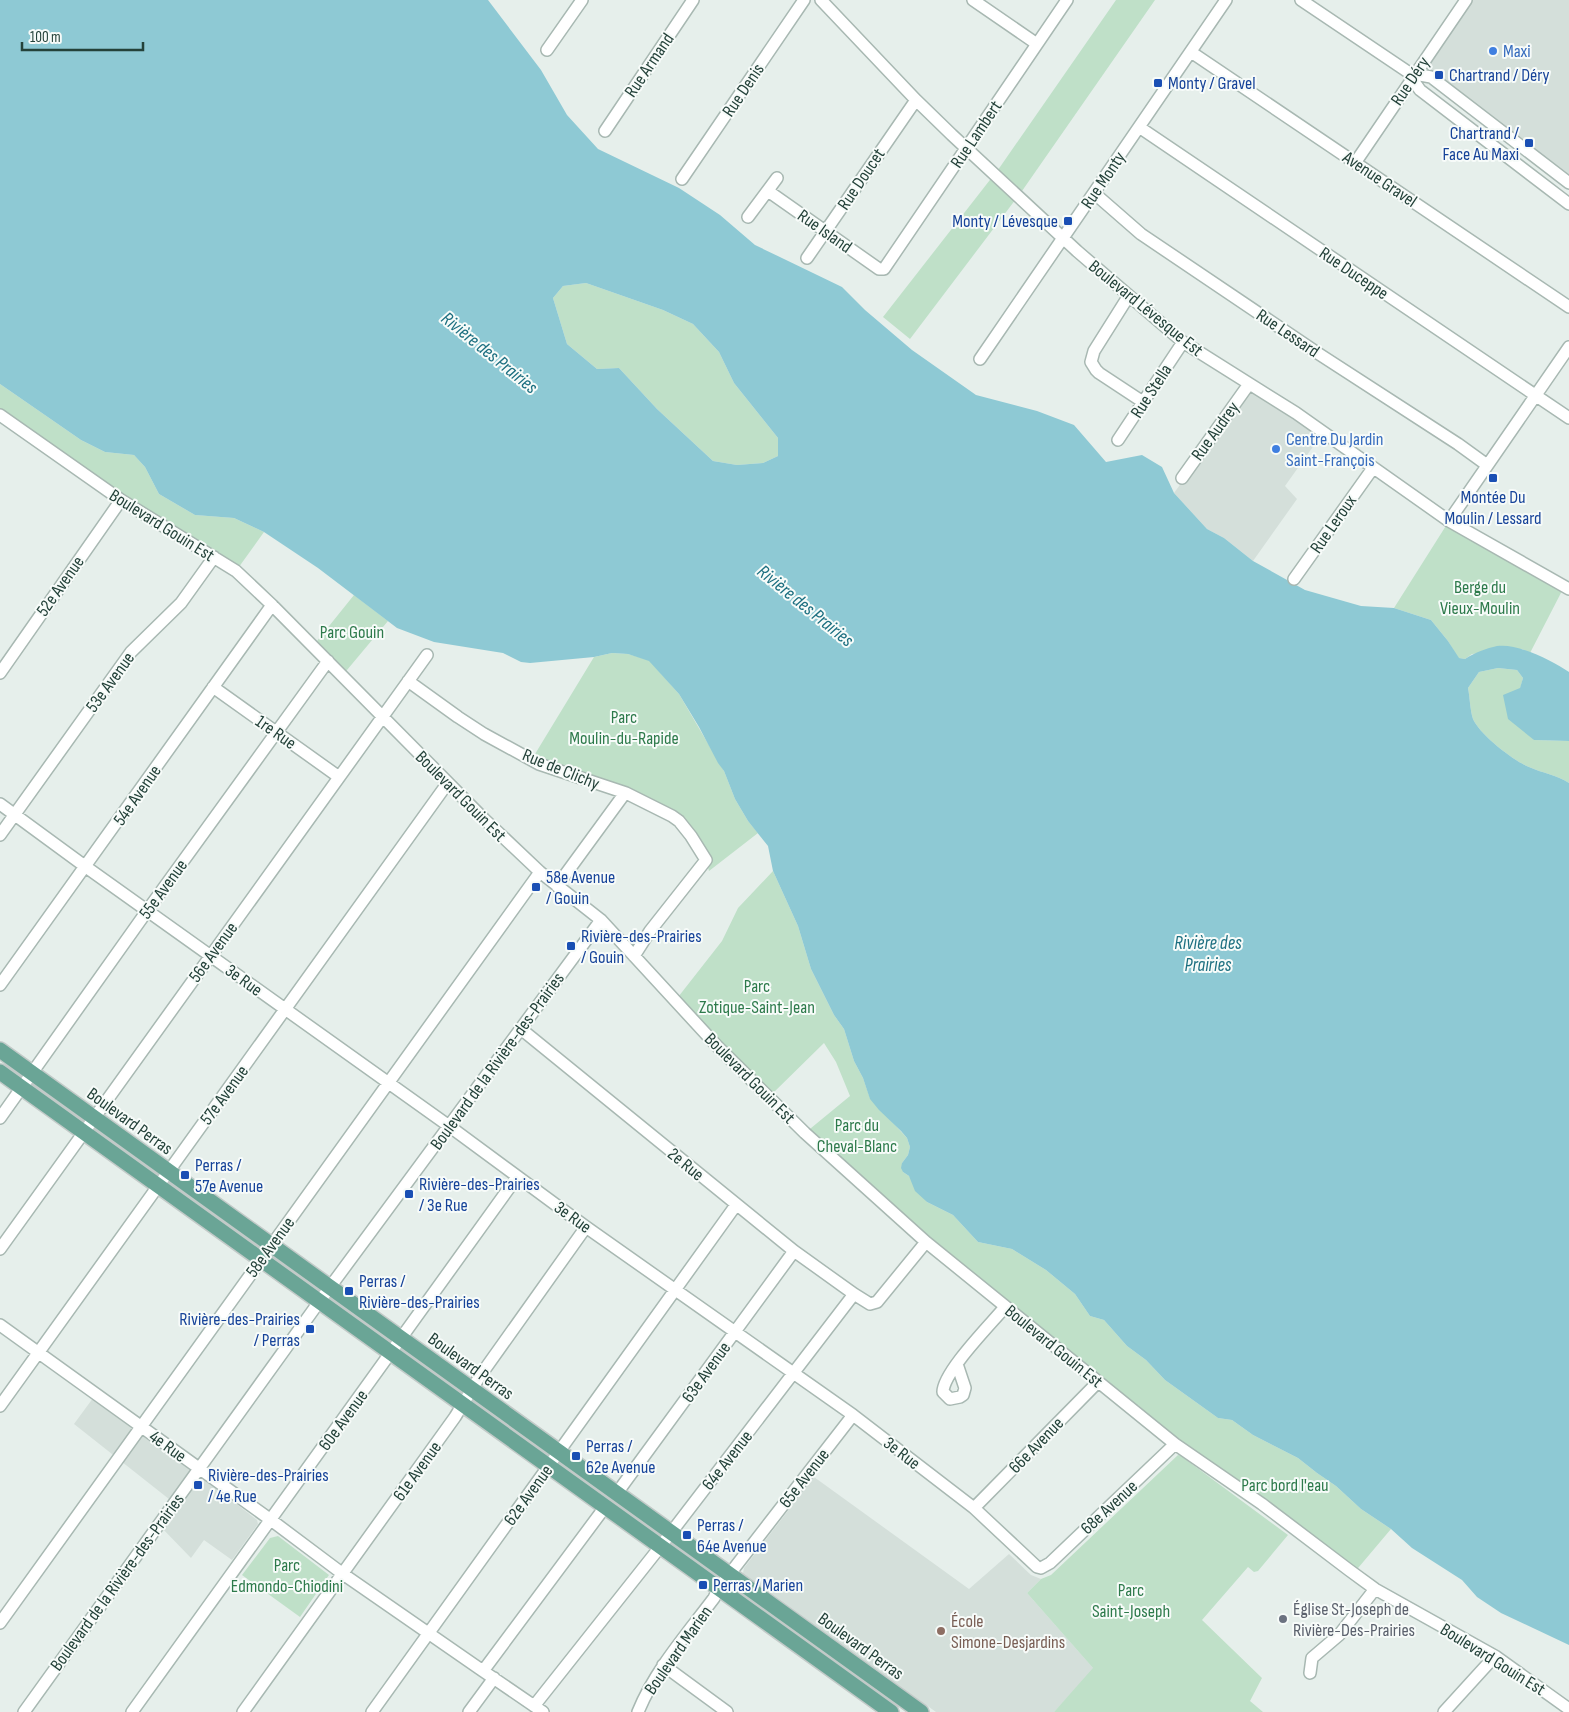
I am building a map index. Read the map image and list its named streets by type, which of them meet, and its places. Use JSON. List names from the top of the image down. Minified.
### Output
{"streets":{"main road":["Boulevard Perras"],"street":["Rue Armand","Rue Déry","Rue Denis","Rue Lambert","Rue Doucet","Avenue Gravel","Rue Monty","Rue Island","Rue Duceppe","Boulevard Lévesque Est","Rue Lessard","Rue Stella","Rue Audrey","Rue Leroux","Boulevard Gouin Est","52e Avenue","53e Avenue","1re Rue","Rue de Clichy","54e Avenue","55e Avenue","56e Avenue","3e Rue","Boulevard de la Rivière-des-Prairies","57e Avenue","2e Rue","58e Avenue","63e Avenue","60e Avenue","66e Avenue","4e Rue","64e Avenue","61e Avenue","65e Avenue","62e Avenue","68e Avenue","Boulevard Marien"]},"crossings":[["Rue Déry","Avenue Gravel"],["Rue Lambert","Rue Island"],["Rue Lambert","Boulevard Lévesque Est"],["Rue Doucet","Rue Island"],["Rue Doucet","Boulevard Lévesque Est"],["Avenue Gravel","Rue Monty"],["Rue Monty","Rue Duceppe"],["Rue Monty","Boulevard Lévesque Est"],["Rue Monty","Rue Lessard"],["Boulevard Lévesque Est","Rue Stella"],["Boulevard Lévesque Est","Rue Audrey"],["Boulevard Lévesque Est","Rue Leroux"],["Boulevard Gouin Est","52e Avenue"],["Boulevard Gouin Est","53e Avenue"],["Boulevard Gouin Est","Rue de Clichy"],["Boulevard Gouin Est","54e Avenue"],["Boulevard Gouin Est","55e Avenue"],["Boulevard Gouin Est","56e Avenue"],["Boulevard Gouin Est","Boulevard de la Rivière-des-Prairies"],["Boulevard Gouin Est","57e Avenue"],["Boulevard Gouin Est","58e Avenue"],["Boulevard Gouin Est","66e Avenue"],["Boulevard Gouin Est","68e Avenue"],["53e Avenue","3e Rue"],["1re Rue","54e Avenue"],["1re Rue","55e Avenue"],["1re Rue","56e Avenue"],["Rue de Clichy","56e Avenue"],["54e Avenue","3e Rue"],["55e Avenue","3e Rue"],["55e Avenue","Boulevard Perras"],["56e Avenue","3e Rue"],["56e Avenue","Boulevard Perras"],["3e Rue","Boulevard de la Rivière-des-Prairies"],["3e Rue","57e Avenue"],["3e Rue","58e Avenue"],["3e Rue","63e Avenue"],["3e Rue","60e Avenue"],["3e Rue","66e Avenue"],["3e Rue","64e Avenue"],["3e Rue","61e Avenue"],["3e Rue","65e Avenue"],["3e Rue","62e Avenue"],["3e Rue","68e Avenue"],["Boulevard de la Rivière-des-Prairies","Boulevard Perras"],["Boulevard de la Rivière-des-Prairies","2e Rue"],["Boulevard de la Rivière-des-Prairies","4e Rue"],["57e Avenue","Boulevard Perras"],["57e Avenue","4e Rue"],["Boulevard Perras","58e Avenue"],["Boulevard Perras","63e Avenue"],["Boulevard Perras","60e Avenue"],["Boulevard Perras","64e Avenue"],["Boulevard Perras","61e Avenue"],["Boulevard Perras","65e Avenue"],["Boulevard Perras","62e Avenue"],["Boulevard Perras","Boulevard Marien"],["2e Rue","63e Avenue"],["2e Rue","64e Avenue"],["2e Rue","62e Avenue"],["58e Avenue","4e Rue"],["60e Avenue","4e Rue"],["4e Rue","61e Avenue"],["4e Rue","62e Avenue"],["65e Avenue","Boulevard Marien"]],"water":["Rivière des Prairies"],"parks":["Berge du Vieux-Moulin","Parc Gouin","Parc Moulin-du-Rapide","Parc Zotique-Saint-Jean","Parc du Cheval-Blanc","Parc bord l'eau","Parc Edmondo-Chiodini","Parc Saint-Joseph"],"places":{"other":["Maxi","Centre Du Jardin Saint-François","Église St-Joseph de Rivière-Des-Prairies","École Simone-Desjardins"],"transit":["Chartrand / Déry","Monty / Gravel","Chartrand / Face Au Maxi","Monty / Lévesque","Montée Du Moulin / Lessard","58e Avenue / Gouin","Rivière-des-Prairies / Gouin","Perras / 57e Avenue","Rivière-des-Prairies / 3e Rue","Perras / Rivière-des-Prairies","Rivière-des-Prairies / Perras","Perras / 62e Avenue","Rivière-des-Prairies / 4e Rue","Perras / 64e Avenue","Perras / Marien"]},"scale_bar":"100 m"}
